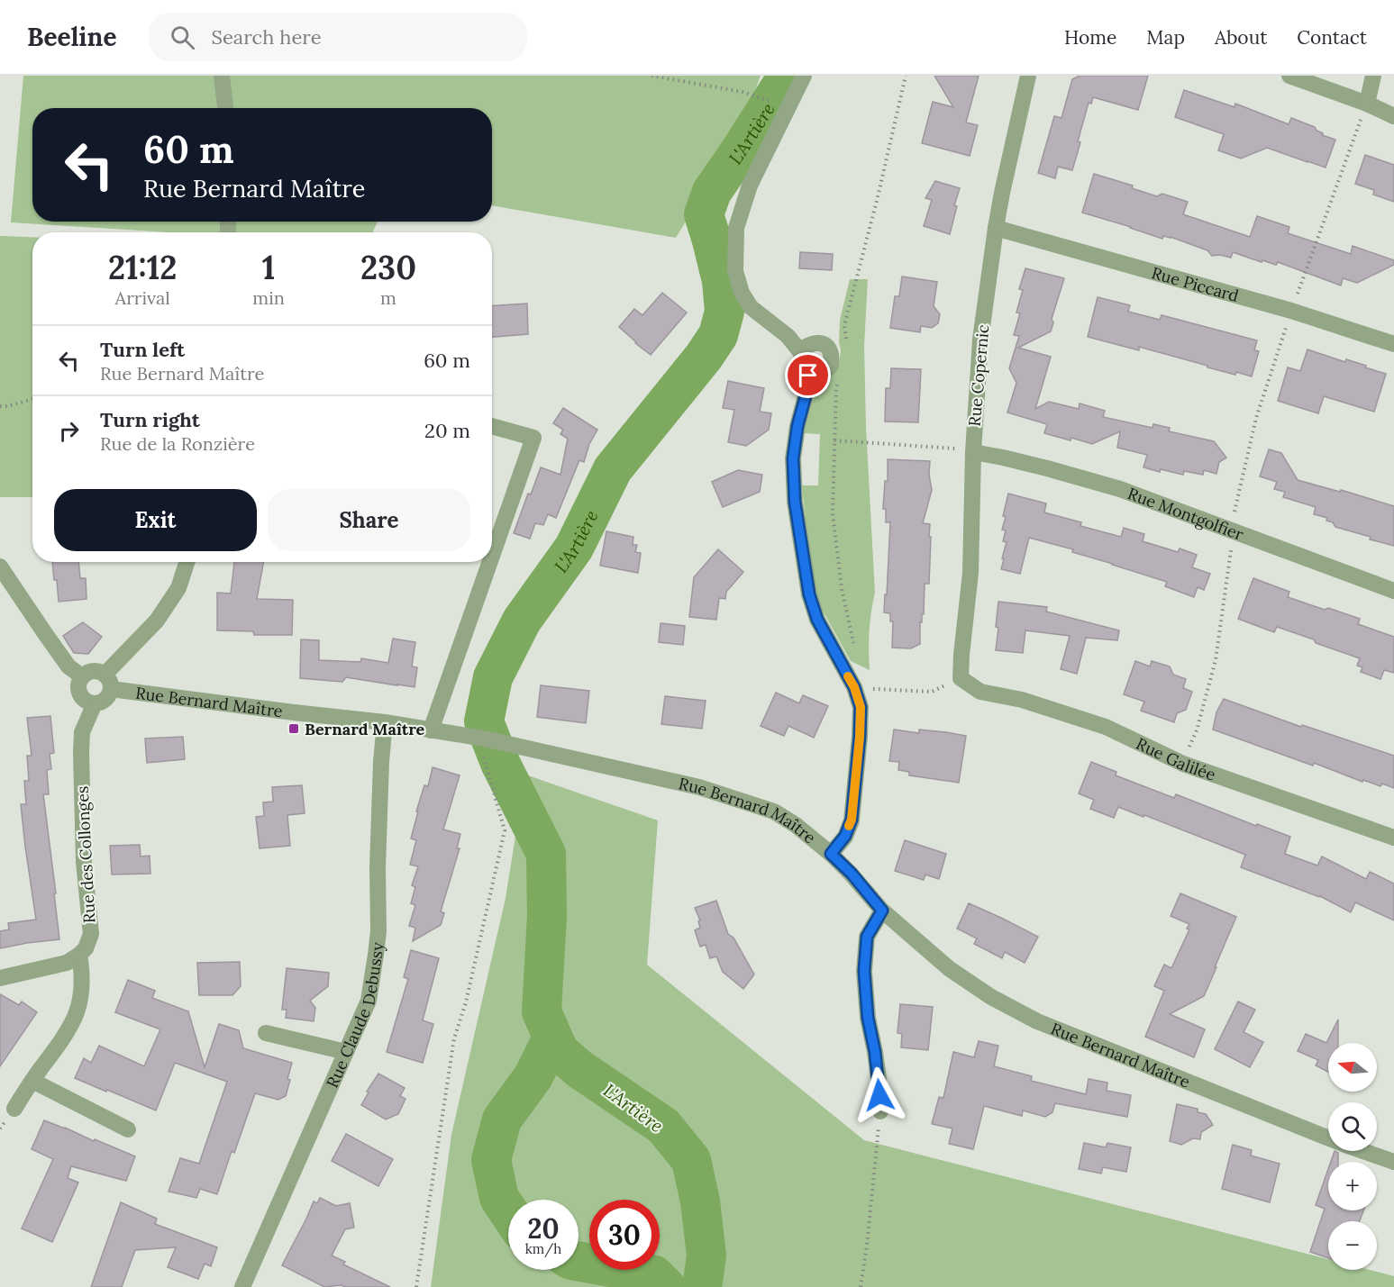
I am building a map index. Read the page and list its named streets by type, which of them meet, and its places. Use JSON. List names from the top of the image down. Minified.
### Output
{"streets":{"street":["Rue Piccard","Rue Copernic","Rue Montgolfier","Rue Bernard Maître","Rue Galilée","Rue des Collonges","Rue Claude Debussy"]},"crossings":[["Rue Piccard","Rue Copernic"],["Rue Copernic","Rue Montgolfier"],["Rue Copernic","Rue Galilée"],["Rue Bernard Maître","Rue des Collonges"],["Rue Bernard Maître","Rue Claude Debussy"]],"water":["L'Artière"],"places":{"transit":["Bernard Maître"]},"north":"left","page":{"header":"Beeline","search":"Search here","nav":["Home","Map","About","Contact"],"turn":["60 m","Rue Bernard Maître"],"eta":["21:12","Arrival","1","min","230","m"],"list":[{"name":"Turn left","note":"Rue Bernard Maître","value":"60 m"},{"name":"Turn right","note":"Rue de la Ronzière","value":"20 m"}],"buttons":["Exit","Share"],"map_buttons":["+","−"],"speed":"20 km/h","limit":"30"}}
